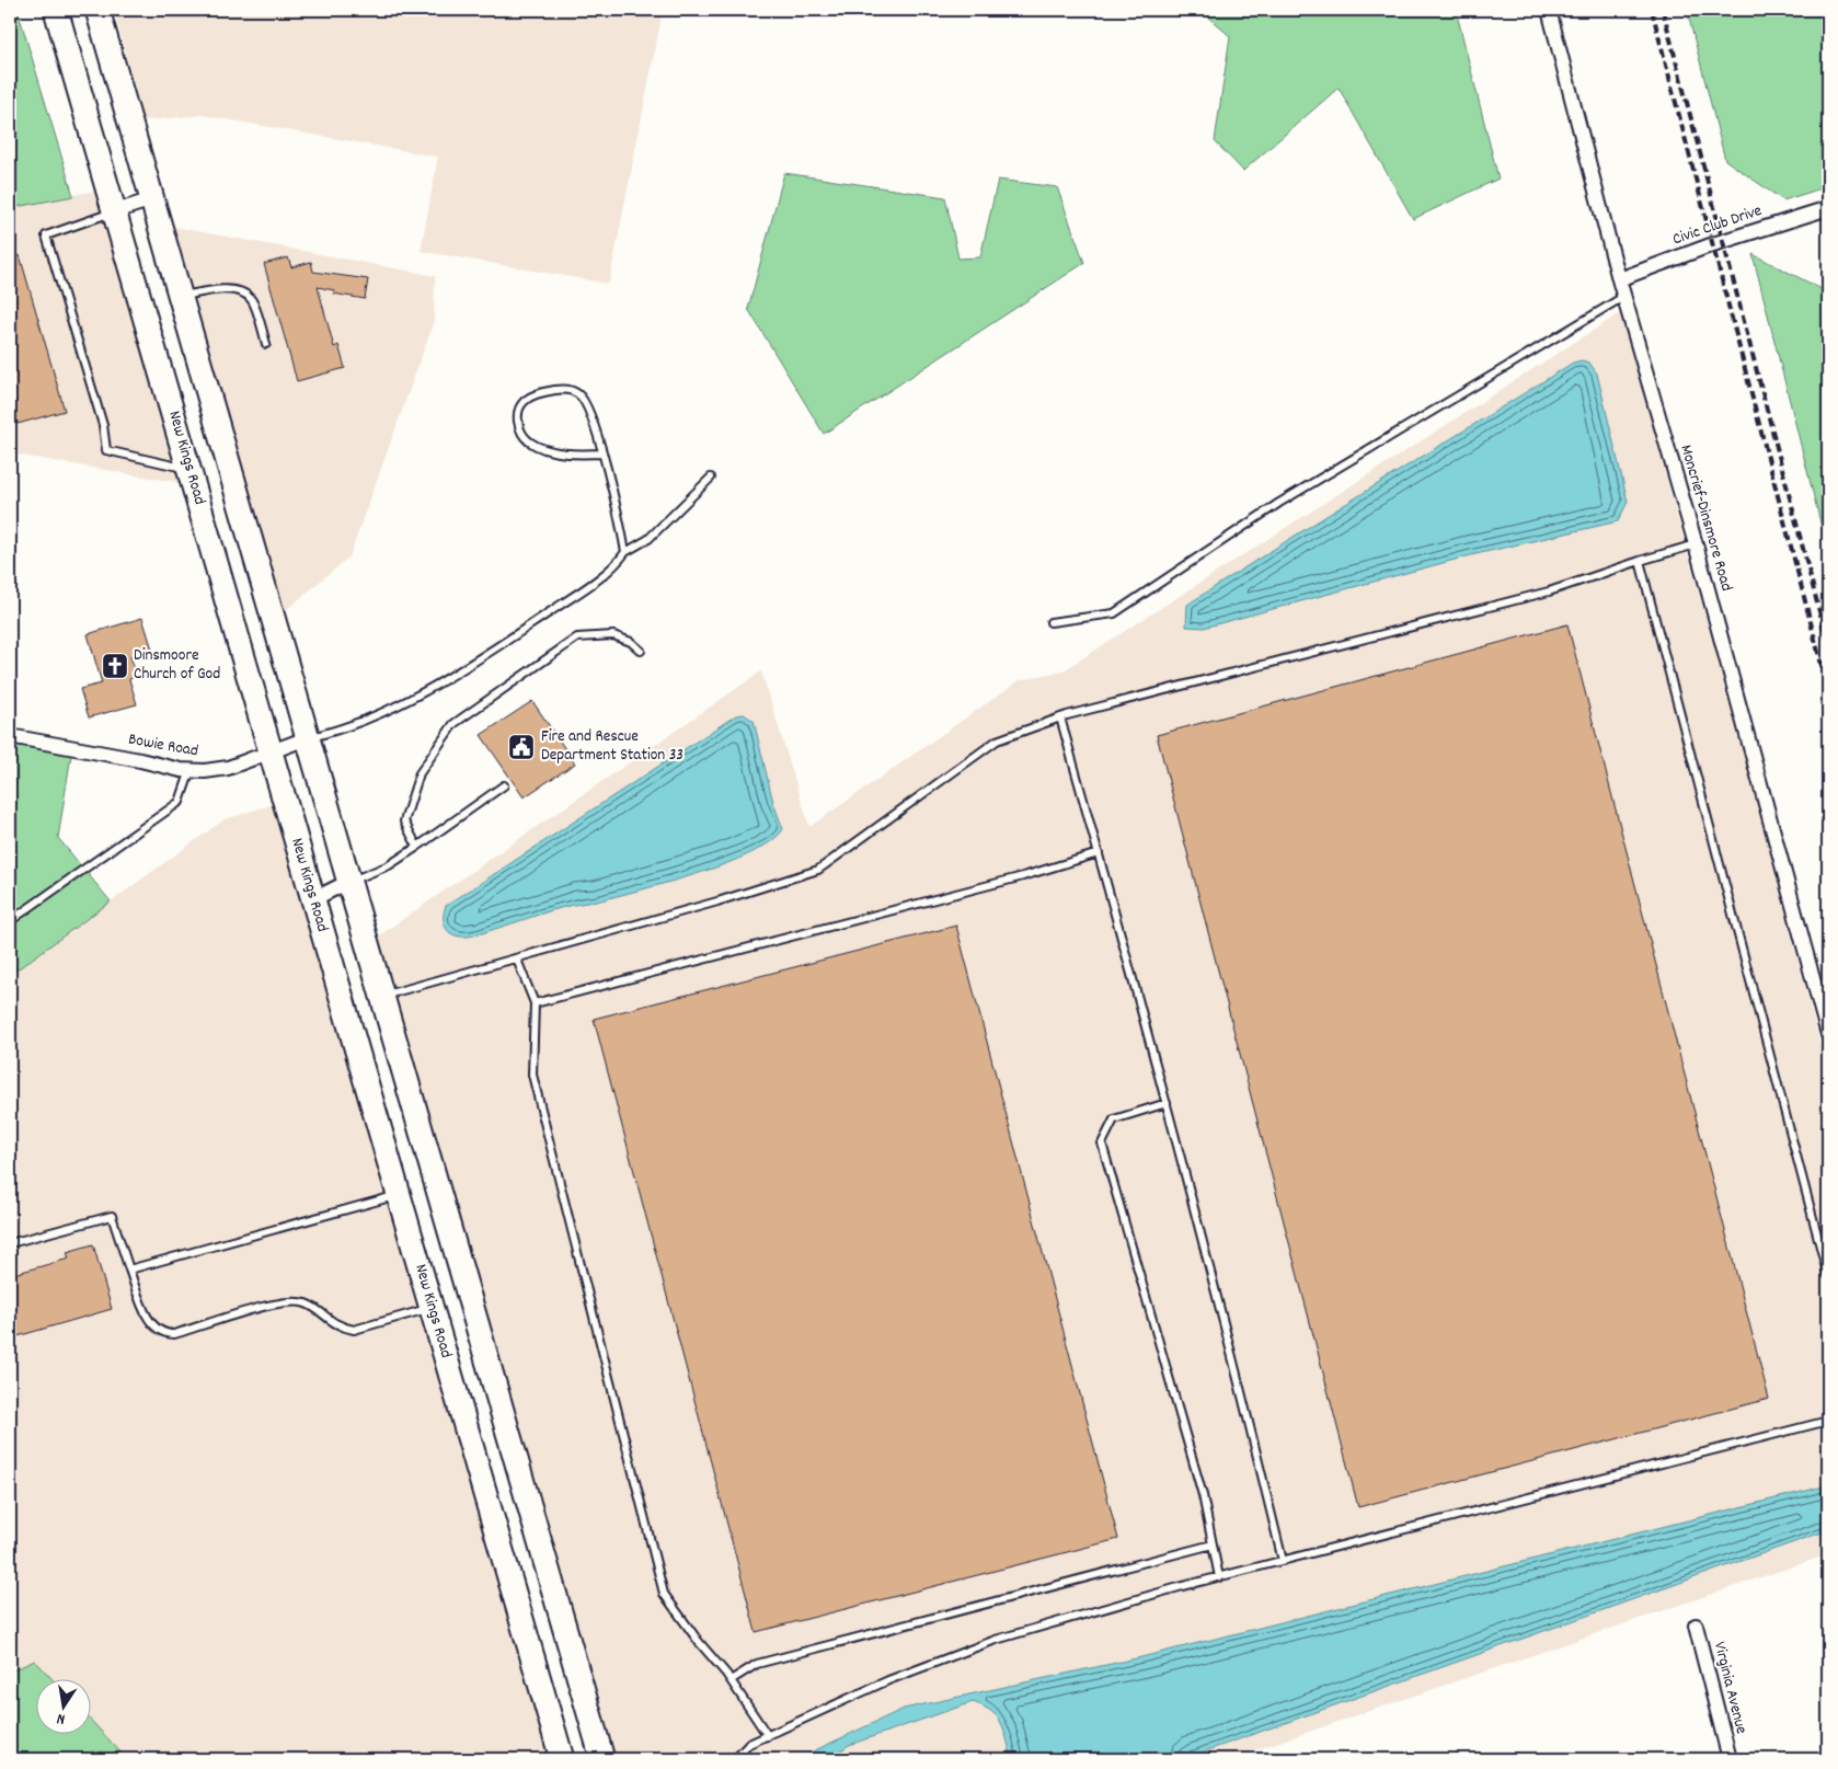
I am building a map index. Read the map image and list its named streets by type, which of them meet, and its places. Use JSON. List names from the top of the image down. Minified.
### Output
{"streets":{"highway":["New Kings Road"],"street":["Civic Club Drive","Moncrief-Dinsmore Road","Bowie Road","Virginia Avenue"]},"crossings":[["Civic Club Drive","Moncrief-Dinsmore Road"],["New Kings Road","Bowie Road"]],"places":{"church":["Dinsmoore Church of God"],"public building":["Fire and Rescue Department Station 33"]},"north":"bottom"}
